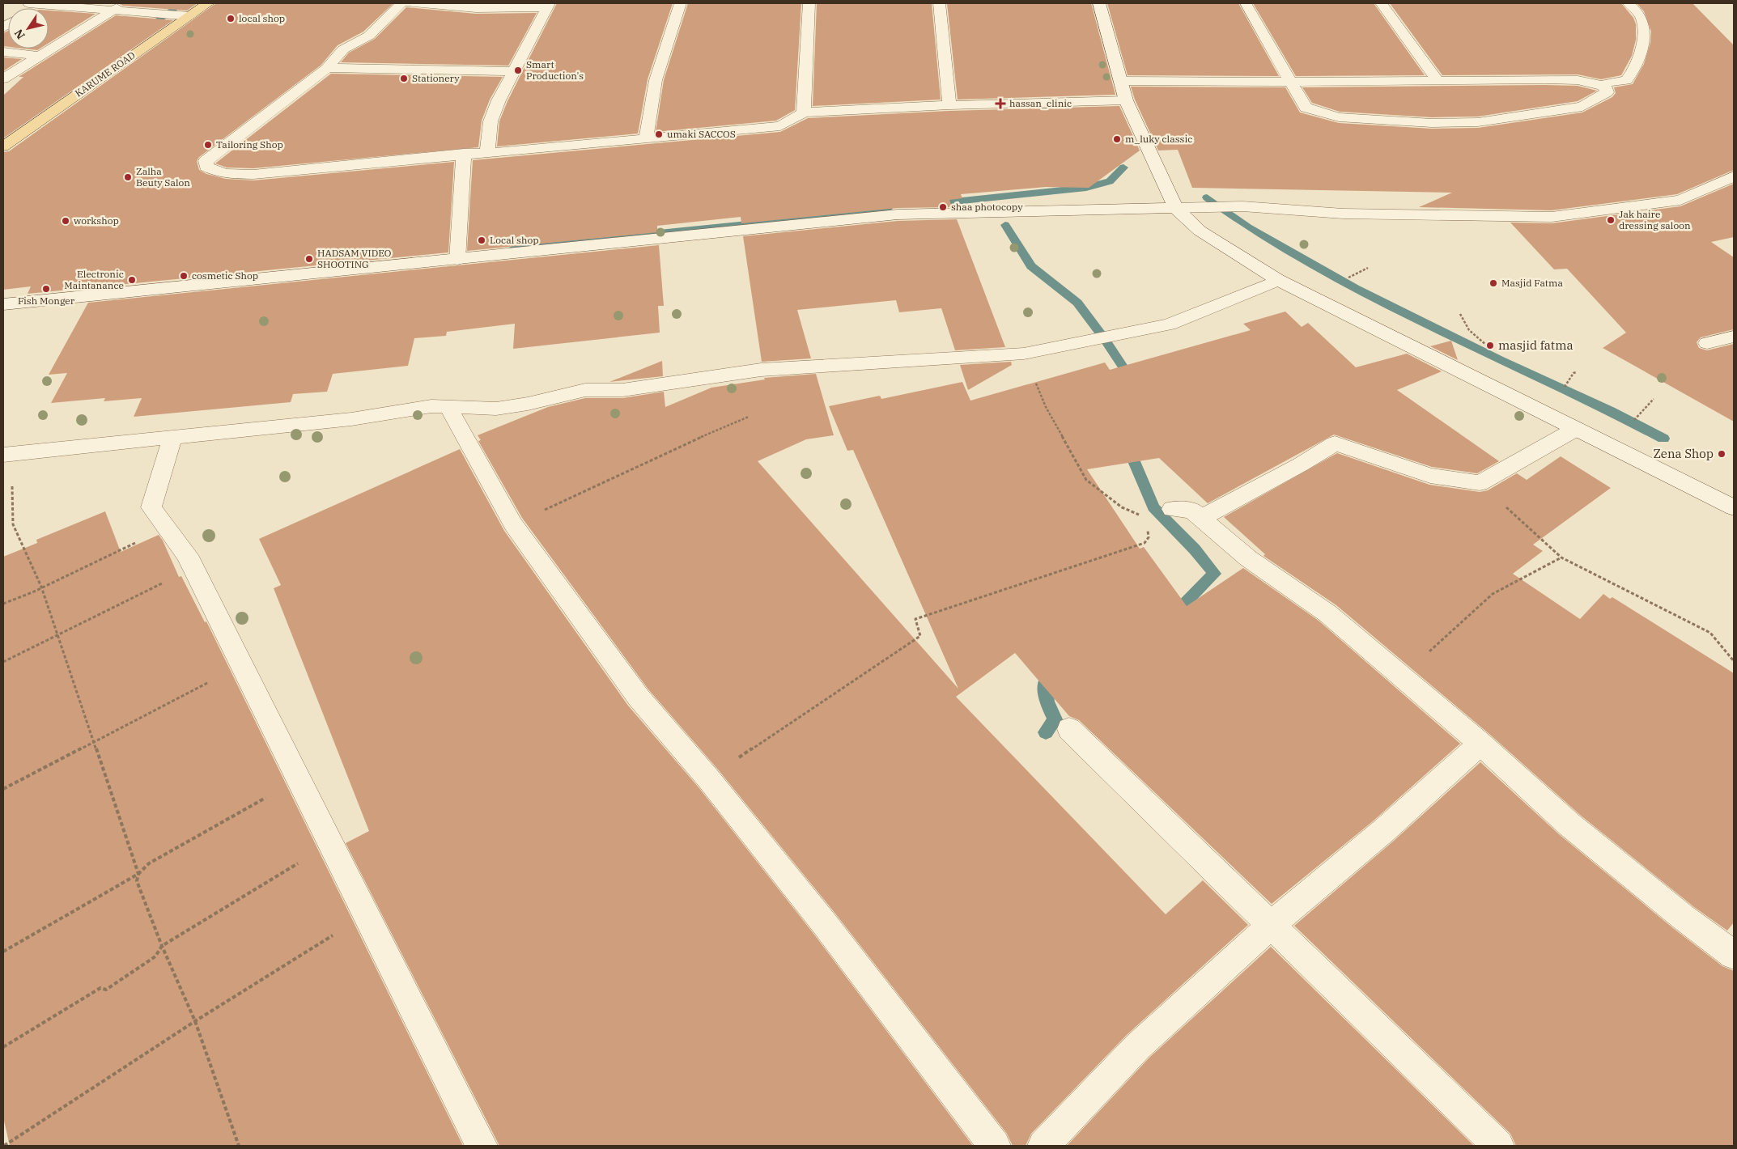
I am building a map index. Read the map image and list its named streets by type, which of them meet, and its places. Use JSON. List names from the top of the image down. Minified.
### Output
{"streets":{"main road":["KARUME ROAD"]},"places":{"other":["local shop","Smart Production's","Stationery","umaki SACCOS","m_luky classic","Tailoring Shop","Zalha Beuty Salon","shaa photocopy","Jak haire dressing saloon","workshop","Local shop","HADSAM VIDEO SHOOTING","cosmetic Shop","Electronic Maintanance","Masjid Fatma","Fish Monger","masjid fatma","Zena Shop"],"health":["hassan_clinic"]},"north":"bottom left"}
